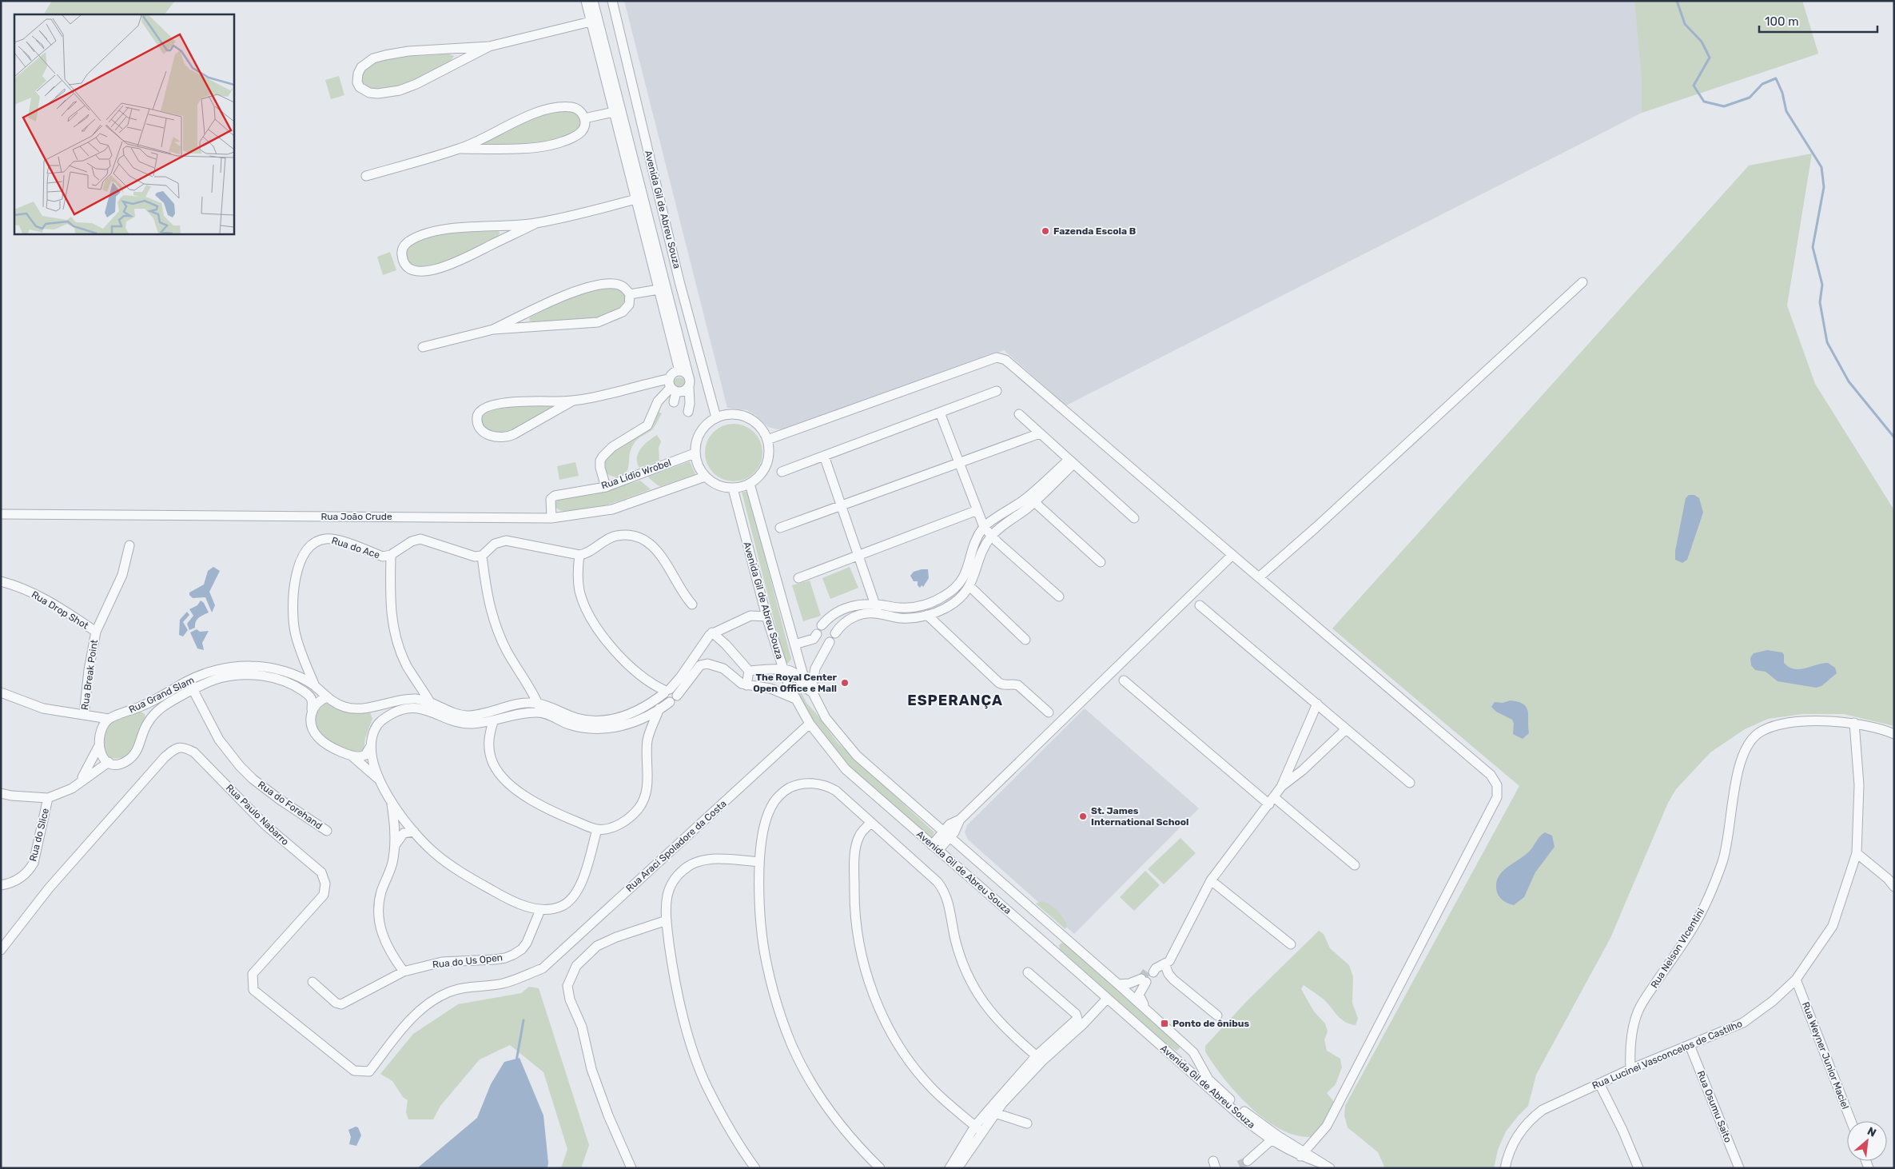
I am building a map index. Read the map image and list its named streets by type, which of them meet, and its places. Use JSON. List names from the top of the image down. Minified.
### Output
{"streets":{"street":["Avenida Gil de Abreu Souza","Rua Lídio Wrobel","Rua João Crude","Rua do Ace","Rua Drop Shot","Rua Break Point","Rua Grand Slam","Rua do Forehand","Rua Paulo Nabarro","Rua do Slice","Rua Araci Spoladore da Costa","Rua Nelson VIcentini","Rua do Us Open","Rua Lucinei Vasconcelos de Castilho","Rua Weyner Junior Maciel","Rua Osumu Saito"]},"crossings":[["Avenida Gil de Abreu Souza","Rua Lídio Wrobel"],["Avenida Gil de Abreu Souza","Rua João Crude"],["Avenida Gil de Abreu Souza","Rua Grand Slam"],["Avenida Gil de Abreu Souza","Rua Araci Spoladore da Costa"],["Rua Lídio Wrobel","Rua João Crude"],["Rua do Ace","Rua Grand Slam"],["Rua Drop Shot","Rua Break Point"],["Rua Grand Slam","Rua do Forehand"],["Rua Grand Slam","Rua do Slice"],["Rua Paulo Nabarro","Rua Araci Spoladore da Costa"],["Rua Nelson VIcentini","Rua Lucinei Vasconcelos de Castilho"],["Rua Lucinei Vasconcelos de Castilho","Rua Weyner Junior Maciel"],["Rua Lucinei Vasconcelos de Castilho","Rua Osumu Saito"]],"districts":["ESPERANÇA"],"places":{"other":["Fazenda Escola B","The Royal Center Open Office e Mall","St. James International School"],"transit":["Ponto de ônibus"]},"scale_bar":"100 m","north":"top right"}
